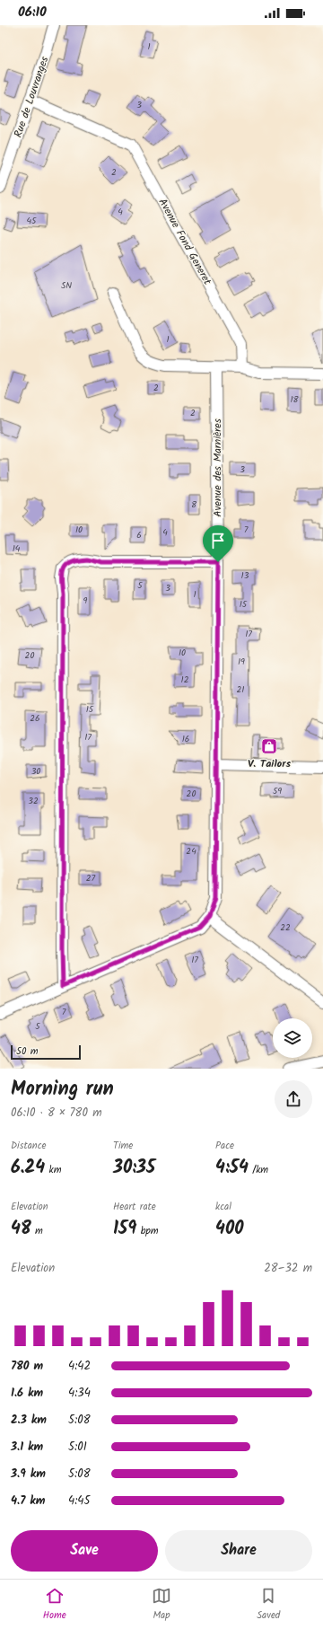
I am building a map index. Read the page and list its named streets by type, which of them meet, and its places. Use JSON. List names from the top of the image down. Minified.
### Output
{"streets":{"street":["Rue de Louvranges","Avenue Fond Generet","Avenue des Marnières"]},"crossings":[["Rue de Louvranges","Avenue Fond Generet"]],"places":{"shop":["V. Tailors"]},"house_numbers":["1","3","2","4","45","SN","1","2","18","2","3","8","10","7","4","6","14","13","5","3","1","9","15","17","10","20","19","12","21","15","26","17","16","30","59","20","32","24","27","22","17","7","5"],"scale_bar":"50 m","page":{"status":"06:10","scale":"50 m","heading":["Morning run","06:10 · 8 × 780 m"],"stats":[["Distance","6.24 km"],["Time","30:35"],["Pace","4:54 /km"],["Elevation","48 m"],["Heart rate","159 bpm"],["kcal","400"]],"chart":["Elevation","28–32 m"],"list":[{"name":"780 m","note":"4:42"},{"name":"1.6 km","note":"4:34"},{"name":"2.3 km","note":"5:08"},{"name":"3.1 km","note":"5:01"},{"name":"3.9 km","note":"5:08"},{"name":"4.7 km","note":"4:45"}],"buttons":["Save","Share"],"tabs":["Home","Map","Saved"]}}
